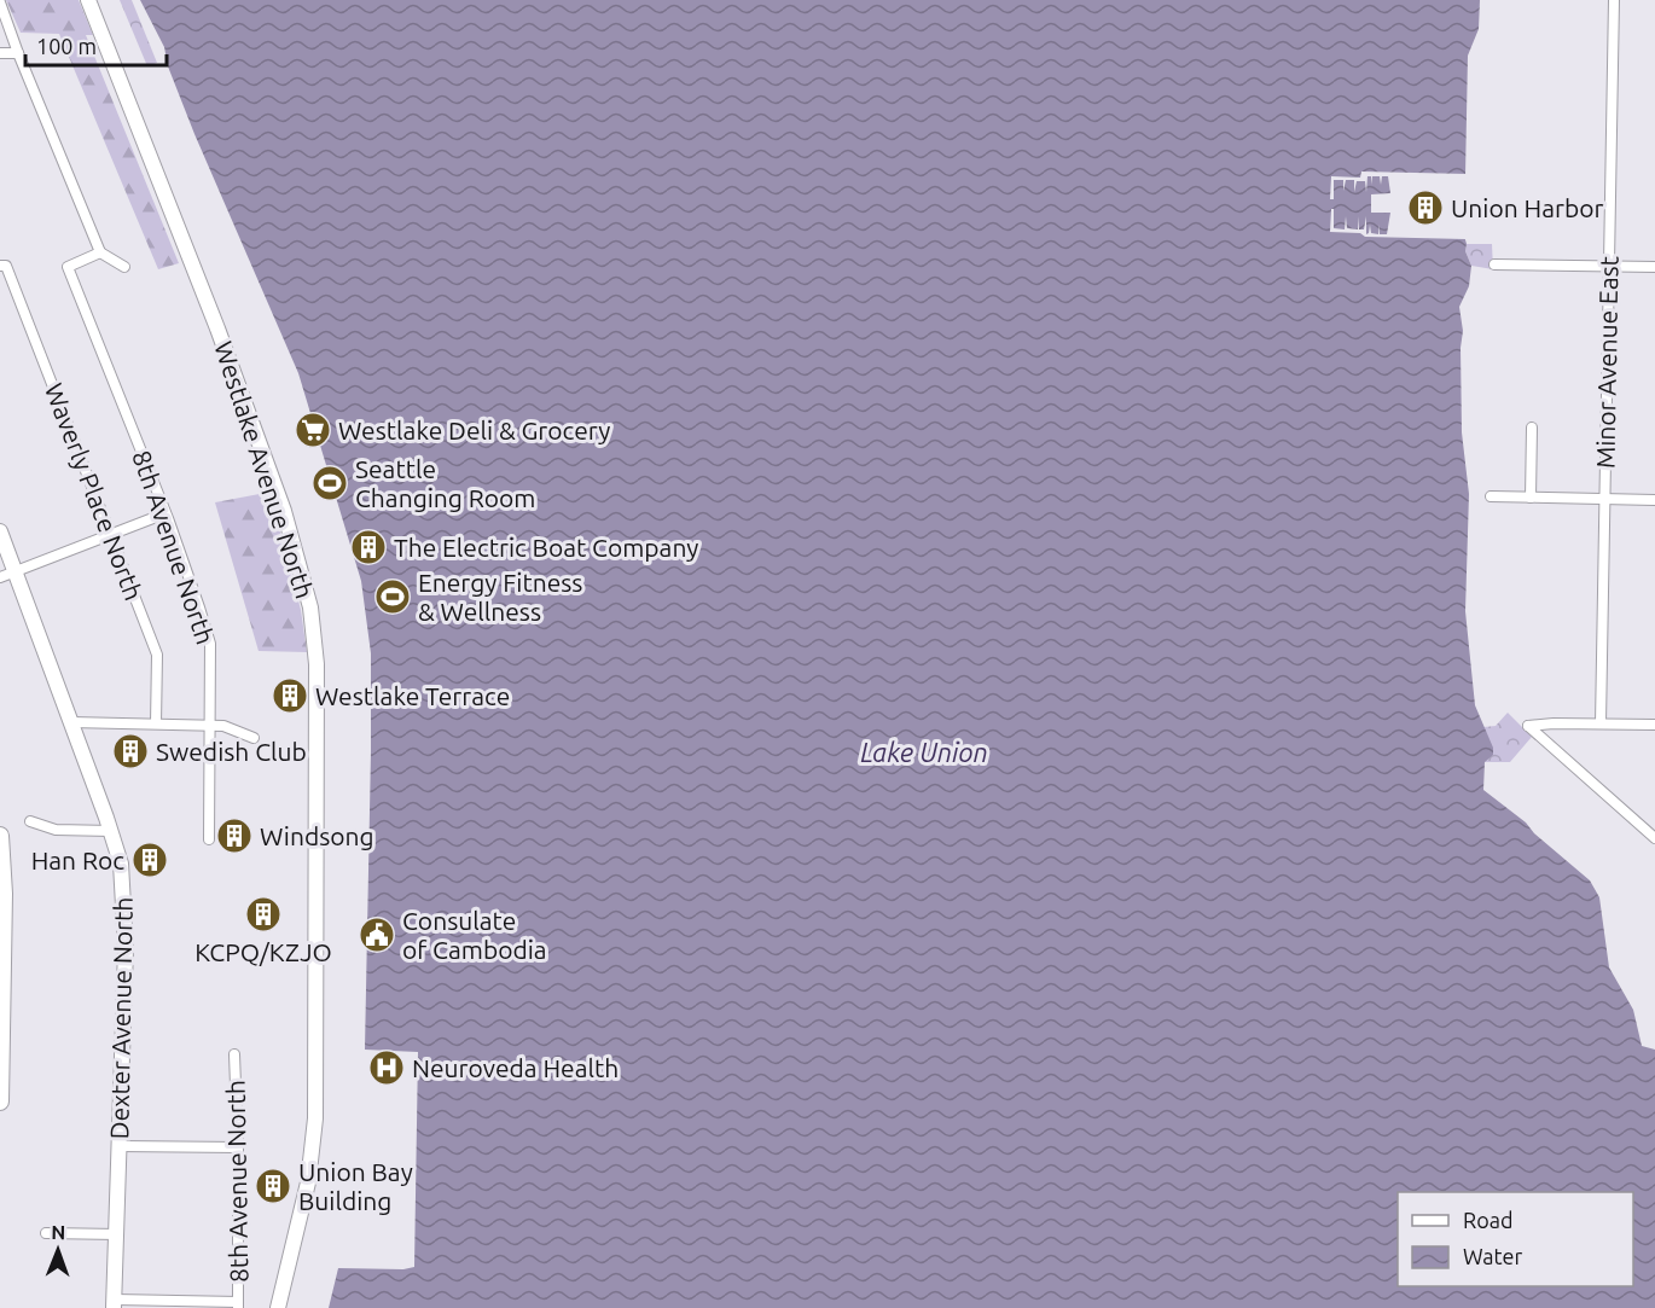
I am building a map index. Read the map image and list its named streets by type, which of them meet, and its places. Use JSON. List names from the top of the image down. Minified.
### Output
{"streets":{"main road":["Westlake Avenue North","Dexter Avenue North"],"street":["Minor Avenue East","Waverly Place North","8th Avenue North"]},"water":["Lake Union"],"places":{"building":["Union Harbor","The Electric Boat Company","Westlake Terrace","Swedish Club","Windsong","Han Roc","KCPQ/KZJO","Union Bay Building"],"supermarket":["Westlake Deli & Grocery"],"sports":["Seattle Changing Room","Energy Fitness & Wellness"],"public building":["Consulate of Cambodia"],"hospital":["Neuroveda Health"]},"legend":["Road","Water"],"scale_bar":"100 m","north":"top"}
